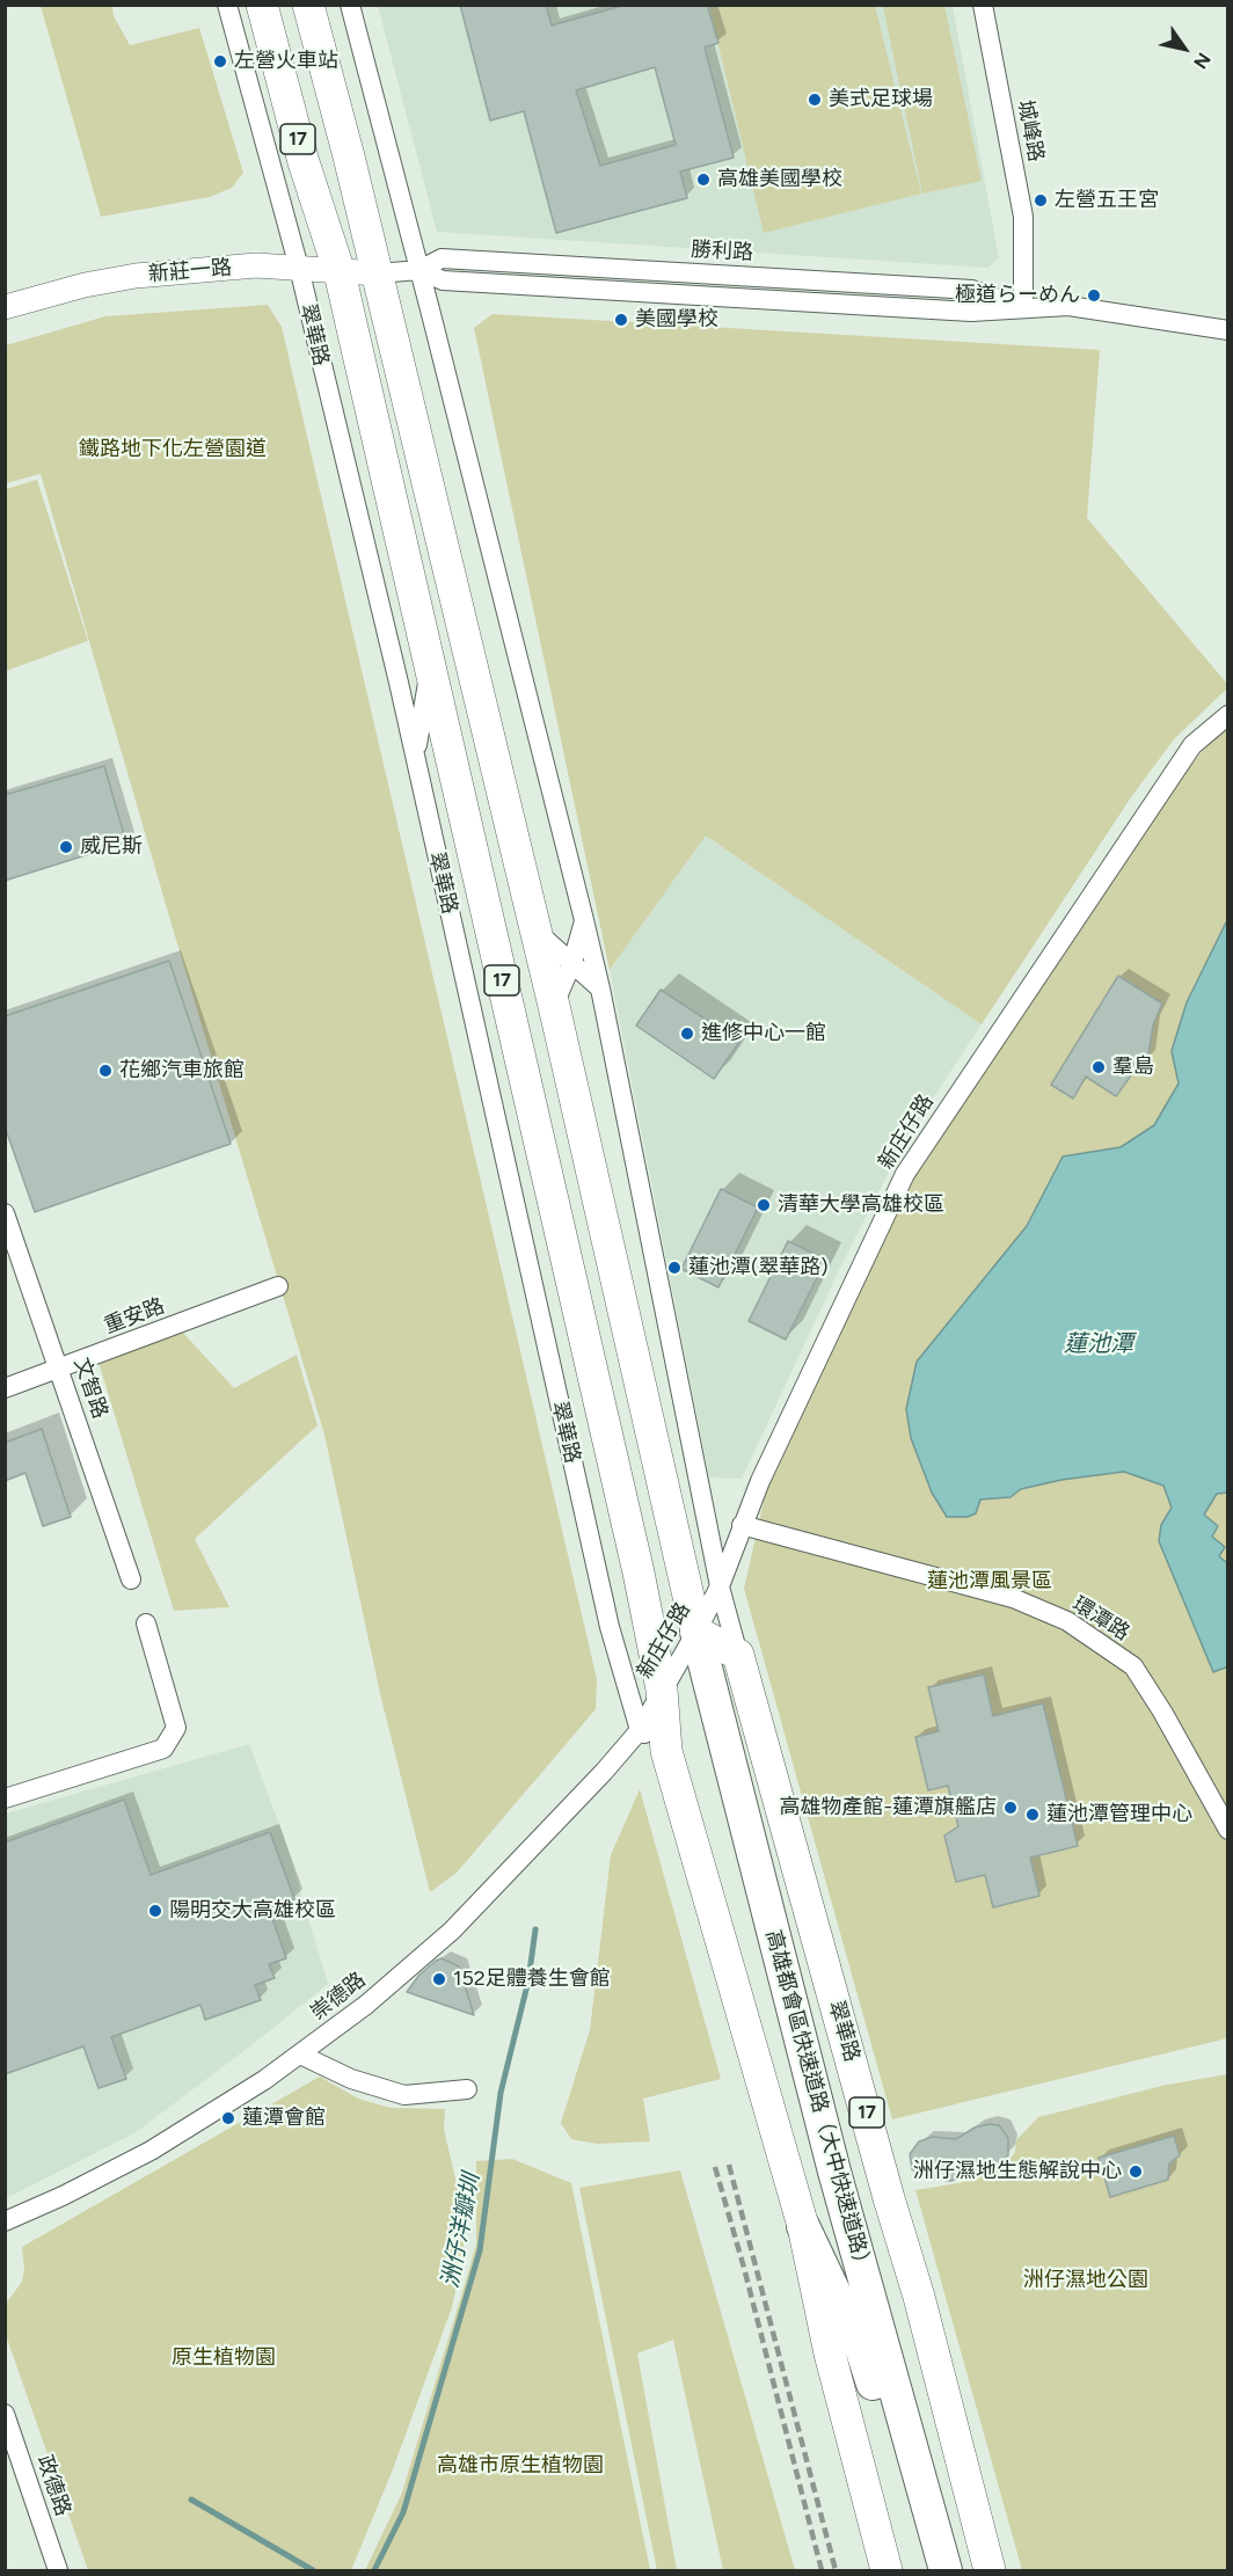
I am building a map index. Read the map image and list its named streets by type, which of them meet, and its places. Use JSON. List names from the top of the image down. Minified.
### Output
{"streets":{"highway":["高雄都會區快速道路（大中快速道路）"],"main road":["17","翠華路"],"street":["城峰路","勝利路","新莊一路","新庄仔路","重安路","文智路","環潭路","崇德路","政德路"]},"crossings":[["城峰路","勝利路"],["17","勝利路"],["17","新莊一路"],["17","新庄仔路"],["17","高雄都會區快速道路（大中快速道路）"],["勝利路","新莊一路"],["勝利路","翠華路"],["新莊一路","翠華路"],["翠華路","新庄仔路"],["翠華路","崇德路"],["翠華路","高雄都會區快速道路（大中快速道路）"],["新庄仔路","環潭路"],["新庄仔路","崇德路"],["新庄仔路","高雄都會區快速道路（大中快速道路）"],["重安路","文智路"]],"water":["蓮池潭","洲仔洋瓣圳"],"parks":["鐵路地下化左營園道","蓮池潭風景區","洲仔濕地公園","原生植物園","高雄市原生植物園"],"places":["左營火車站","美式足球場","高雄美國學校","左營五王宮","極道らーめん","美國學校","威尼斯","進修中心一館","羣島","花鄉汽車旅館","清華大學高雄校區","蓮池潭(翠華路)","高雄物產館-蓮潭旗艦店","蓮池潭管理中心","陽明交大高雄校區","152足體養生會館","蓮潭會館","洲仔濕地生態解說中心"],"north":"bottom right"}
